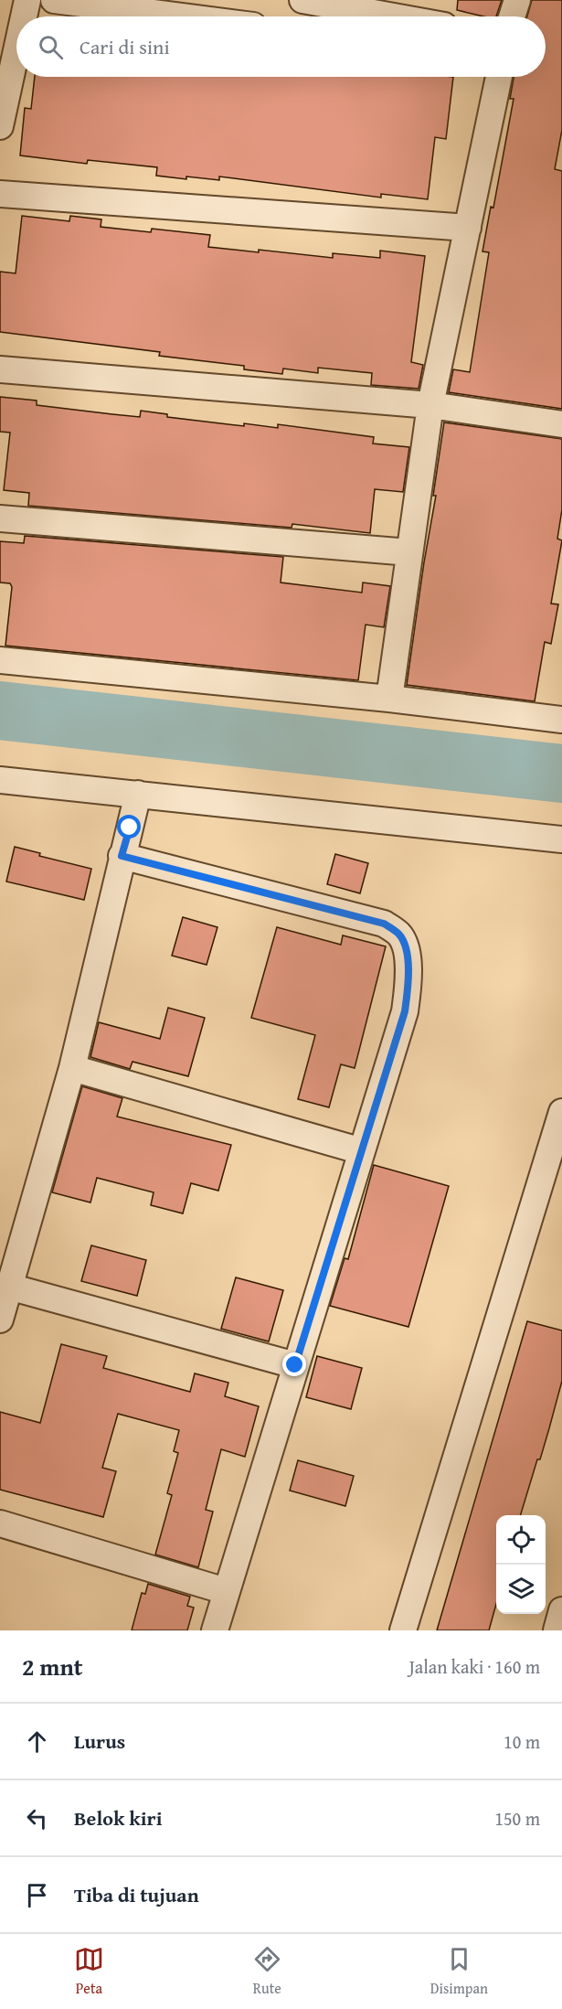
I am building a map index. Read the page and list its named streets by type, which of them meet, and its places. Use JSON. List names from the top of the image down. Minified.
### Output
{"page":{"search":"Cari di sini","heading":["2 mnt","Jalan kaki · 160 m"],"list":[["Lurus","10 m"],["Belok kiri","150 m"],"Tiba di tujuan"],"nav":["Peta","Rute","Disimpan"]}}
